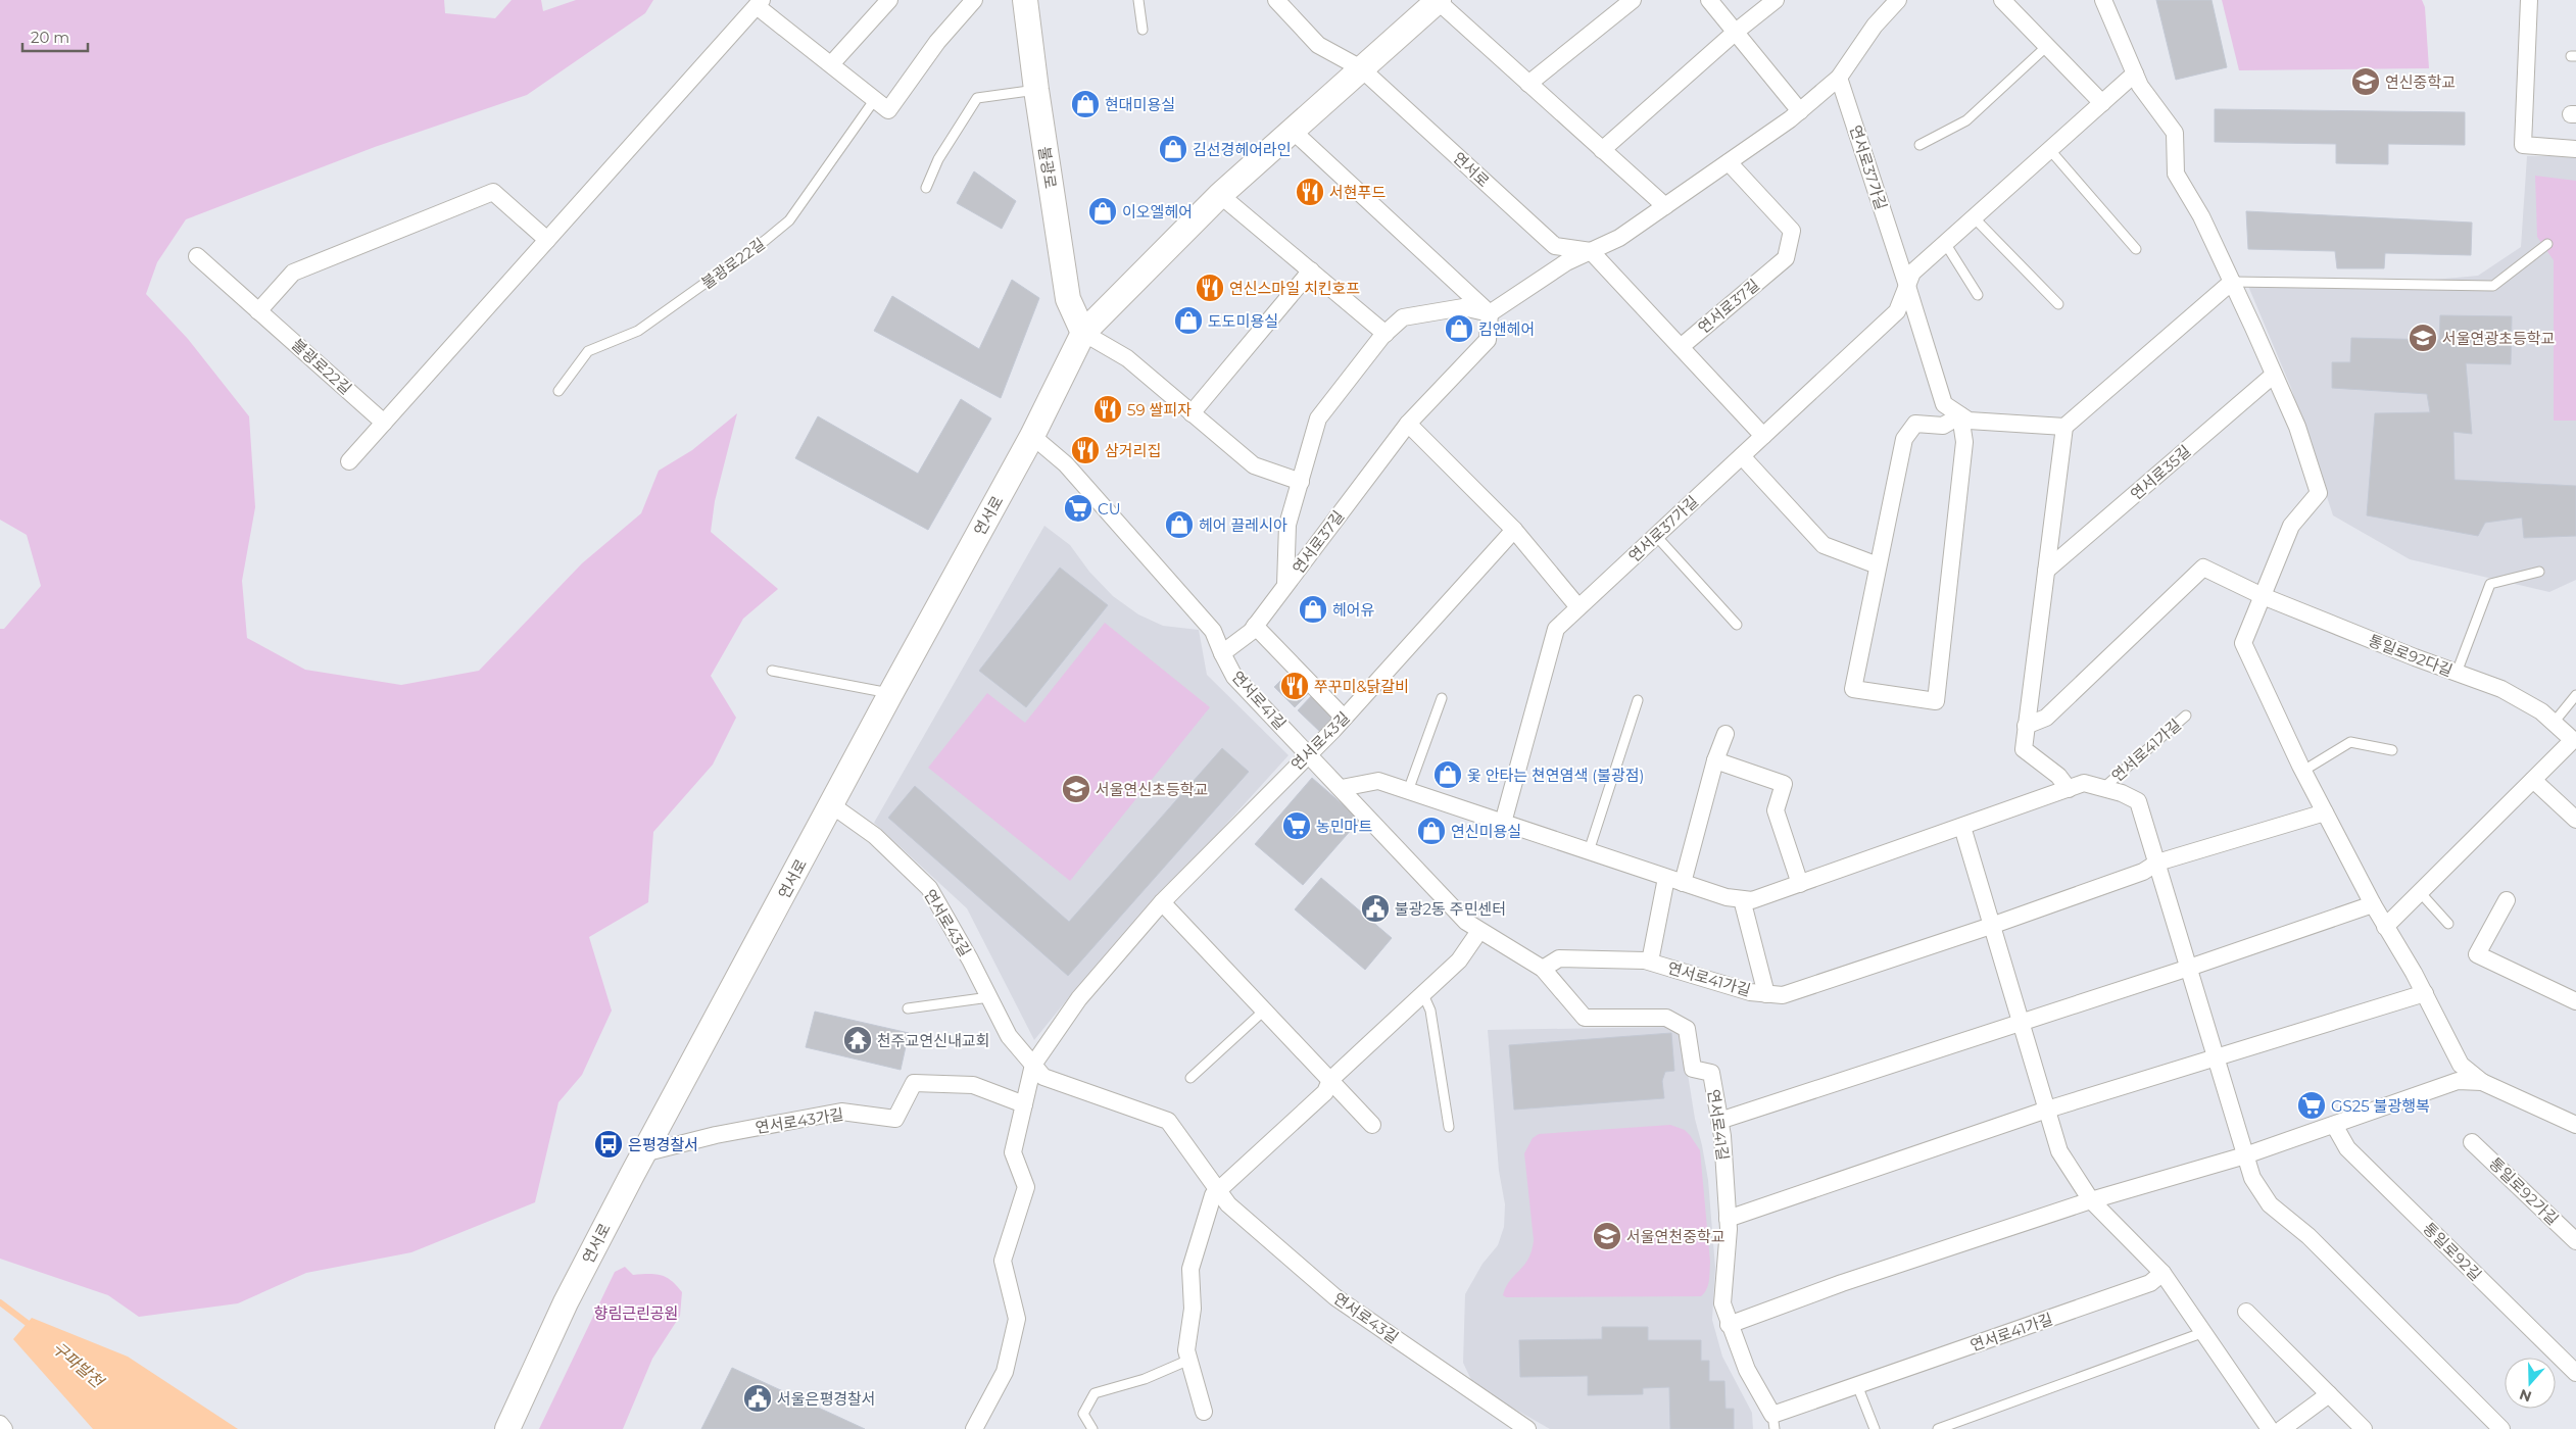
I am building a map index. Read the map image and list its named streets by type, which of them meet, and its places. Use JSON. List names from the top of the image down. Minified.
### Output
{"streets":{"main road":["불광로","연서로"],"street":["연서로37가길","불광로22길","연서로37길","연서로35길","통일로92다길","연서로41길","연서로43길","연서로41가길","연서로43가길","통일로92가길","통일로92길"]},"crossings":[["불광로","연서로"],["연서로37가길","연서로41가길"],["연서로","연서로41길"],["연서로","연서로43길"],["연서로","연서로43가길"],["연서로37길","연서로41길"],["연서로41길","연서로43길"],["연서로41길","연서로41가길"]],"water":["구파발천"],"parks":["향림근린공원"],"places":{"school or university":["연신중학교","서울연광초등학교","서울연신초등학교","서울연천중학교"],"shop":["현대미용실","김선경헤어라인","이오엘헤어","도도미용실","킴앤헤어","헤어 끌레시아","헤어유","옻 안타는 쳔연염색 (불광점)","연신미용실"],"restaurant":["서현푸드","연신스마일 치킨호프","59 쌀피자","삼거리집","쭈꾸미&닭갈비"],"supermarket":["CU","농민마트","GS25 불광행복"],"public building":["불광2동 주민센터","서울은평경찰서"],"temple":["천주교연신내교회"],"bus stop":["은평경찰서"]},"scale_bar":"20 m","north":"bottom"}
